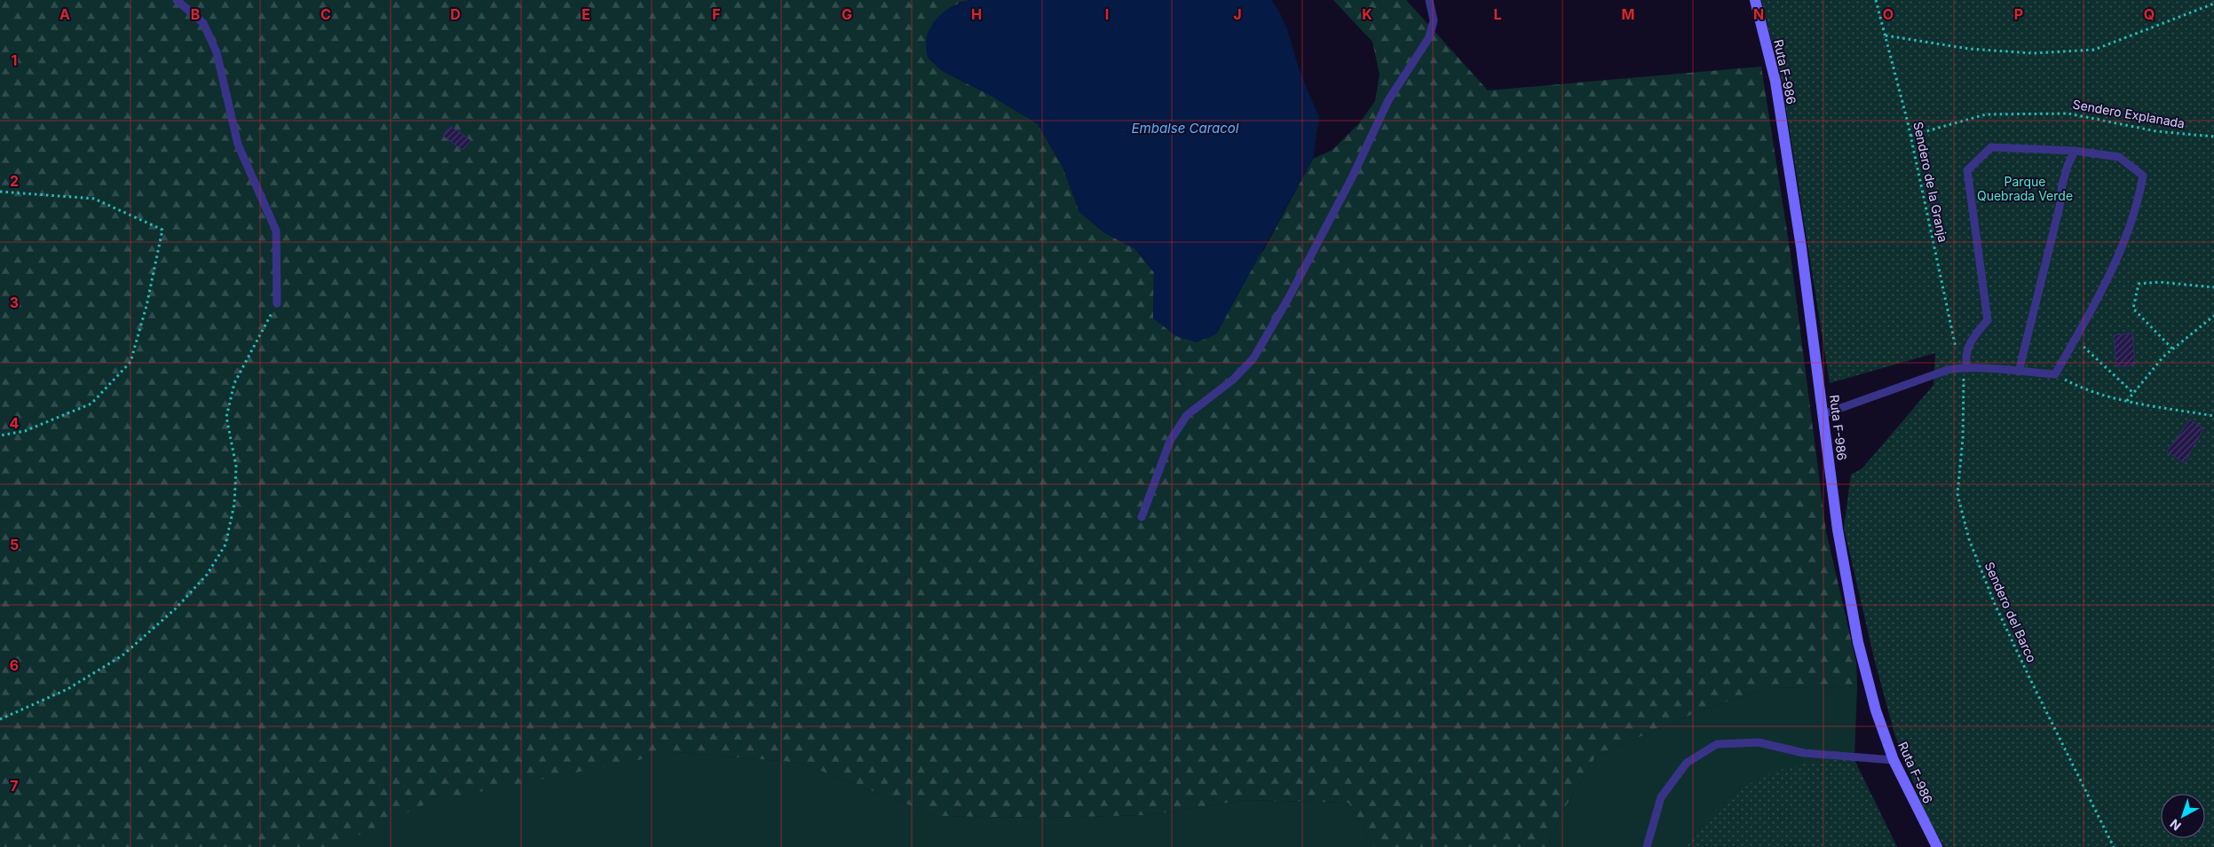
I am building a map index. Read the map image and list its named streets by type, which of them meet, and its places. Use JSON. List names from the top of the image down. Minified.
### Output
{"streets":{"main road":["Ruta F-986"],"path":["Sendero Explanada","Sendero de la Granja","Sendero del Barco"]},"crossings":[["Sendero Explanada","Sendero de la Granja"],["Sendero de la Granja","Sendero del Barco"]],"water":["Embalse Caracol"],"parks":["Parque Quebrada Verde"],"north":"bottom left","grid":{"columns":["A","B","C","D","E","F","G","H","I","J","K","L","M","N","O","P","Q"],"rows":["1","2","3","4","5","6","7"]}}
